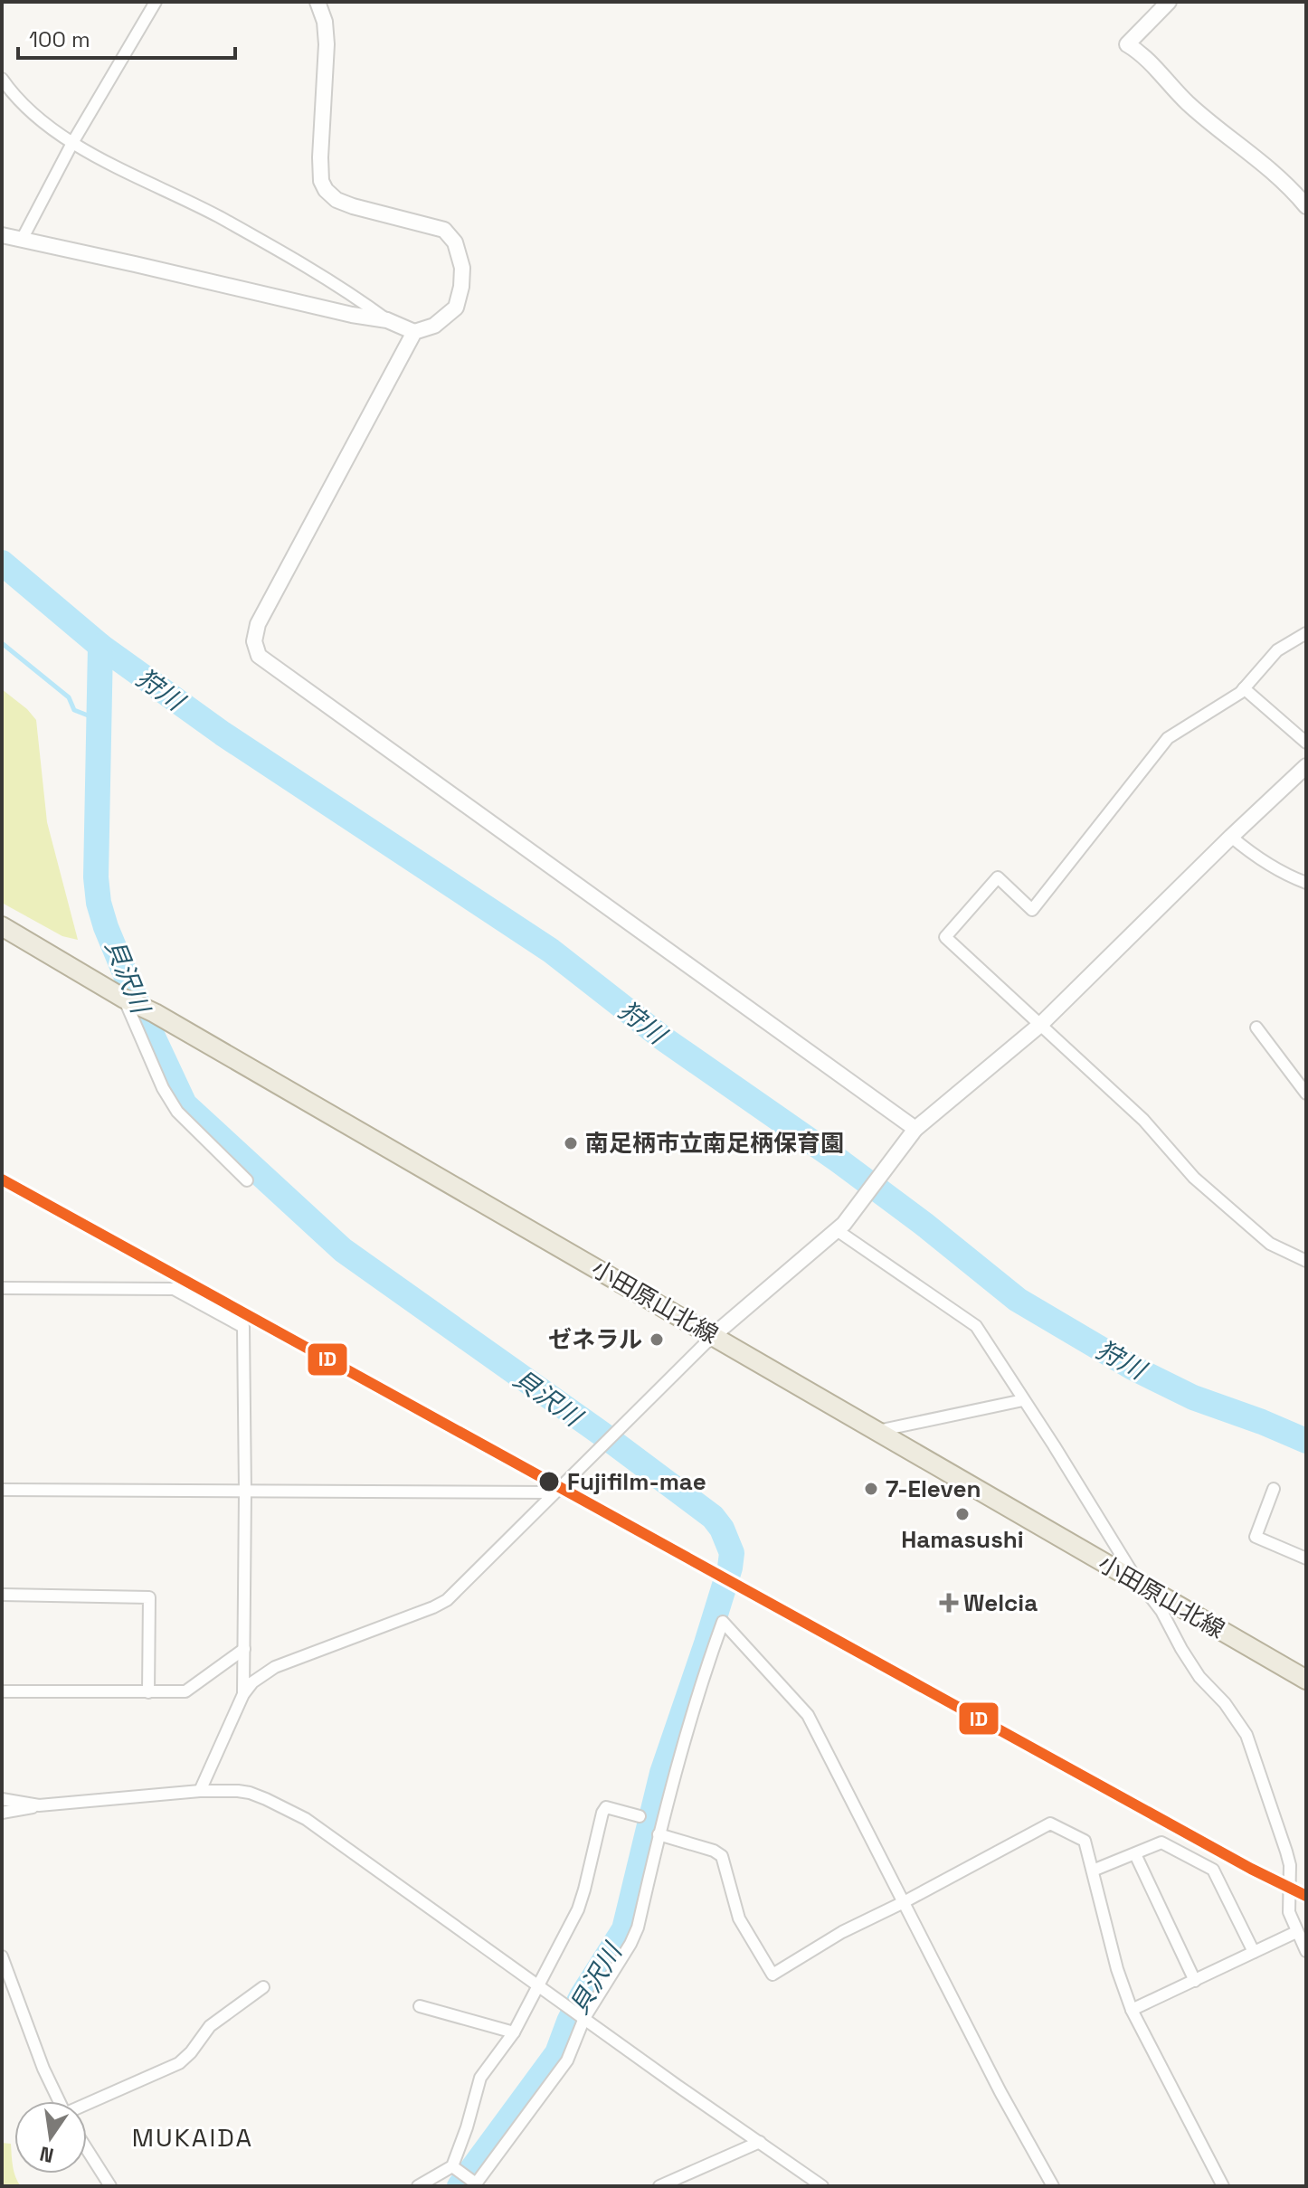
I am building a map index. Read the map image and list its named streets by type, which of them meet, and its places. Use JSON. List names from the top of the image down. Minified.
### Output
{"streets":{"main road":["小田原山北線"]},"districts":["MUKAIDA"],"water":["狩川","貝沢川"],"places":{"other":["南足柄市立南足柄保育園","ゼネラル","Fujifilm-mae","7-Eleven","Hamasushi"],"health":["Welcia"]},"lines":["transit line ID"],"scale_bar":"100 m","north":"bottom"}
